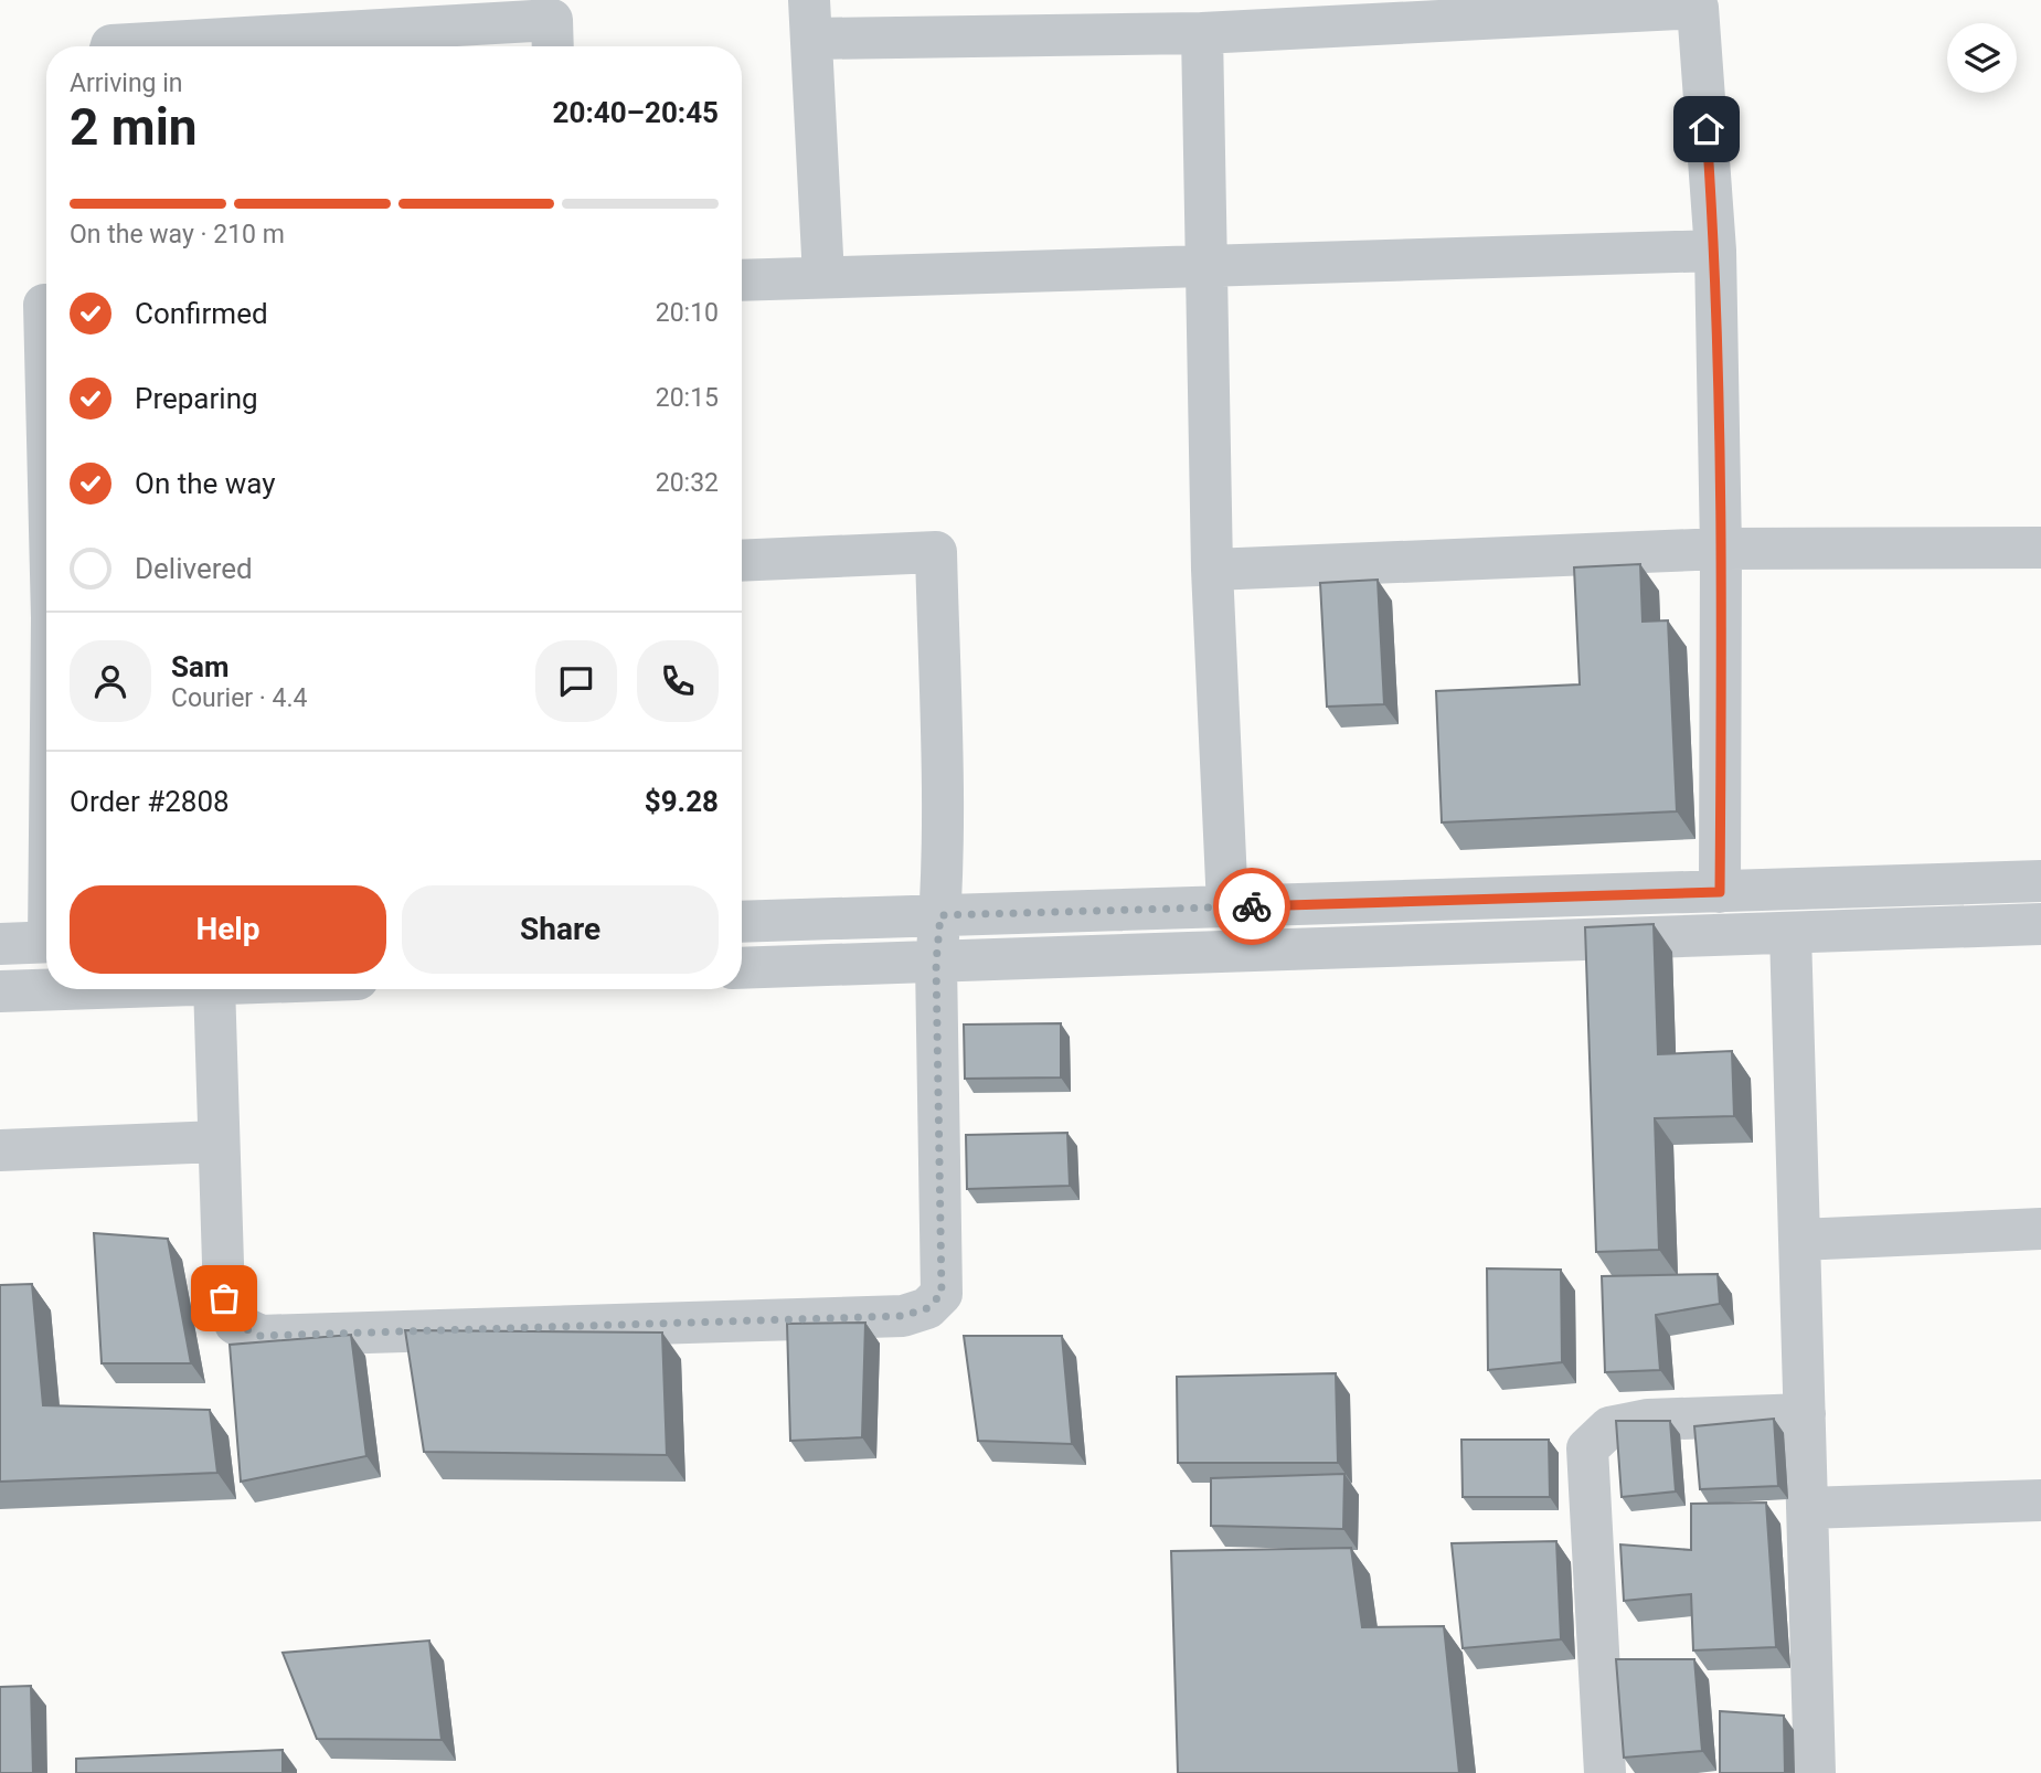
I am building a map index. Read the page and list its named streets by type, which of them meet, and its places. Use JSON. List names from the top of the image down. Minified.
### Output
{"page":{"heading":["2 min","Arriving in","20:40–20:45"],"panel":["Sam","Courier · 4.4","Order #2808","$9.28"],"bar":"On the way · 210 m","list":[["Confirmed","20:10"],["Preparing","20:15"],["On the way","20:32"],"Delivered"],"buttons":["Help","Share"]}}
